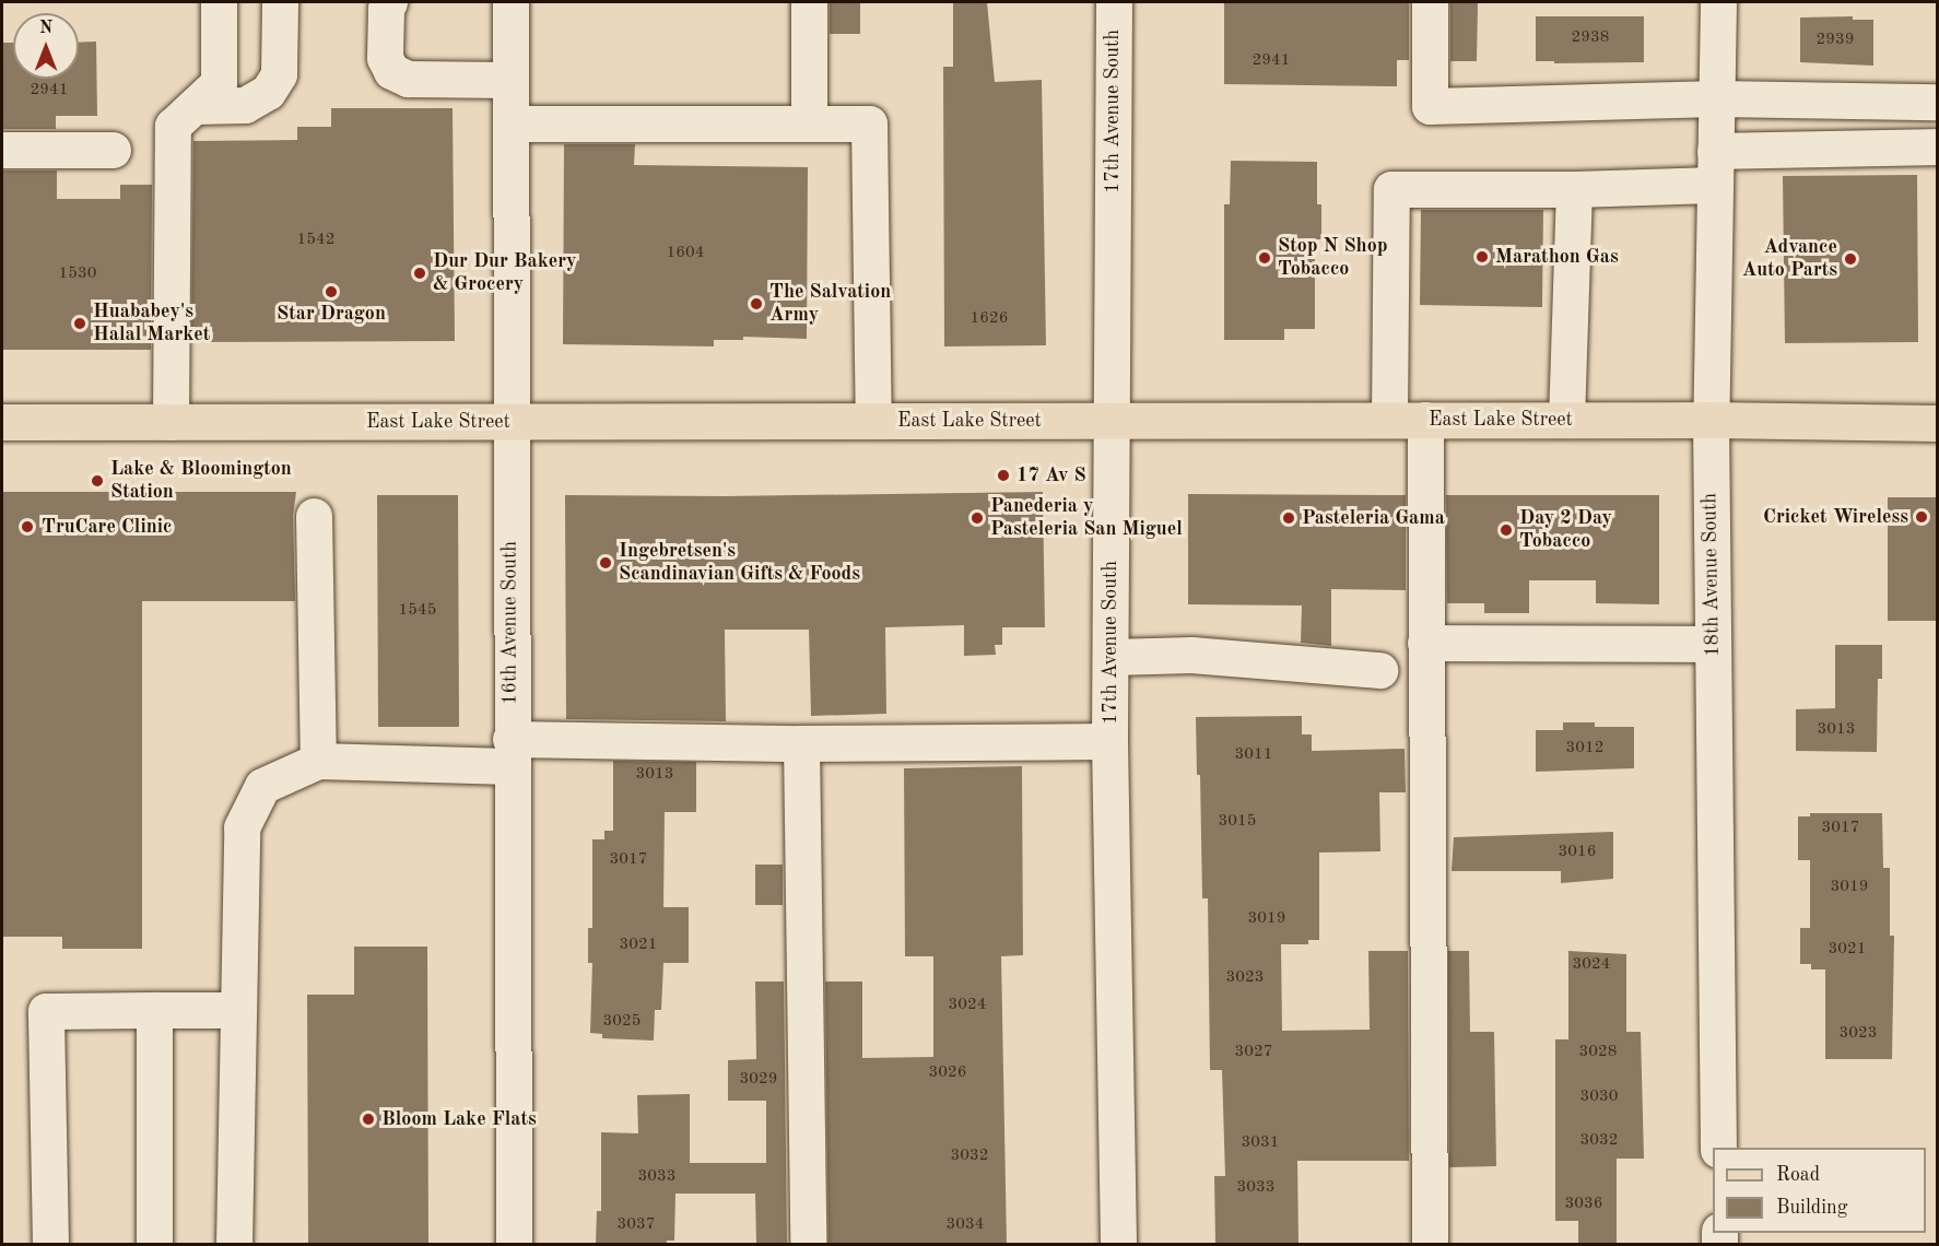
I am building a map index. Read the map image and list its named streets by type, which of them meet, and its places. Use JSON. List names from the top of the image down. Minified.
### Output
{"streets":{"main road":["East Lake Street"],"street":["17th Avenue South","18th Avenue South","16th Avenue South"]},"crossings":[["17th Avenue South","East Lake Street"],["East Lake Street","18th Avenue South"],["East Lake Street","16th Avenue South"]],"places":["Marathon Gas","Stop N Shop Tobacco","Advance Auto Parts","Dur Dur Bakery & Grocery","Star Dragon","The Salvation Army","Huababey's Halal Market","17 Av S","Lake & Bloomington Station","Cricket Wireless","Panederia y Pasteleria San Miguel","Pasteleria Gama","TruCare Clinic","Day 2 Day Tobacco","Ingebretsen's Scandinavian Gifts & Foods","Bloom Lake Flats"],"house_numbers":["2938","2939","2941","2941","1542","1604","1530","1626","1545","3013","3012","3011","3013","3015","3017","3016","3017","3019","3019","3021","3021","3024","3023","3024","3025","3023","3027","3028","3026","3029","3030","3032","3031","3032","3033","3033","3036","3037","3034"],"legend":["Road","Building"],"north":"top"}
